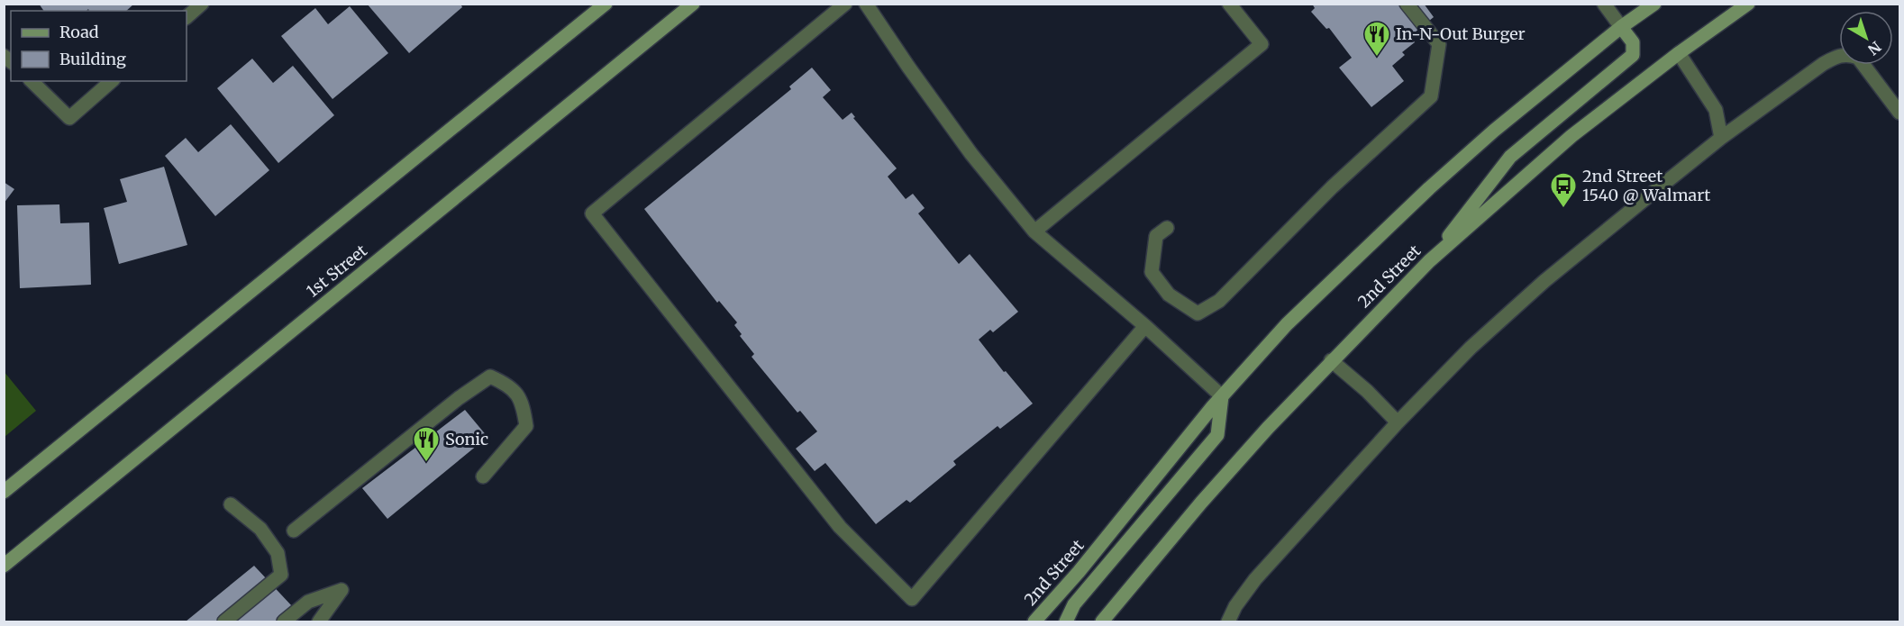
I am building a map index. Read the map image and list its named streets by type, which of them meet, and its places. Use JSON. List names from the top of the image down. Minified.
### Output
{"streets":{"street":["1st Street","2nd Street"]},"places":{"restaurant":["In-N-Out Burger","Sonic"],"bus stop":["2nd Street 1540 @ Walmart"]},"legend":["Road","Building"],"north":"bottom right"}
